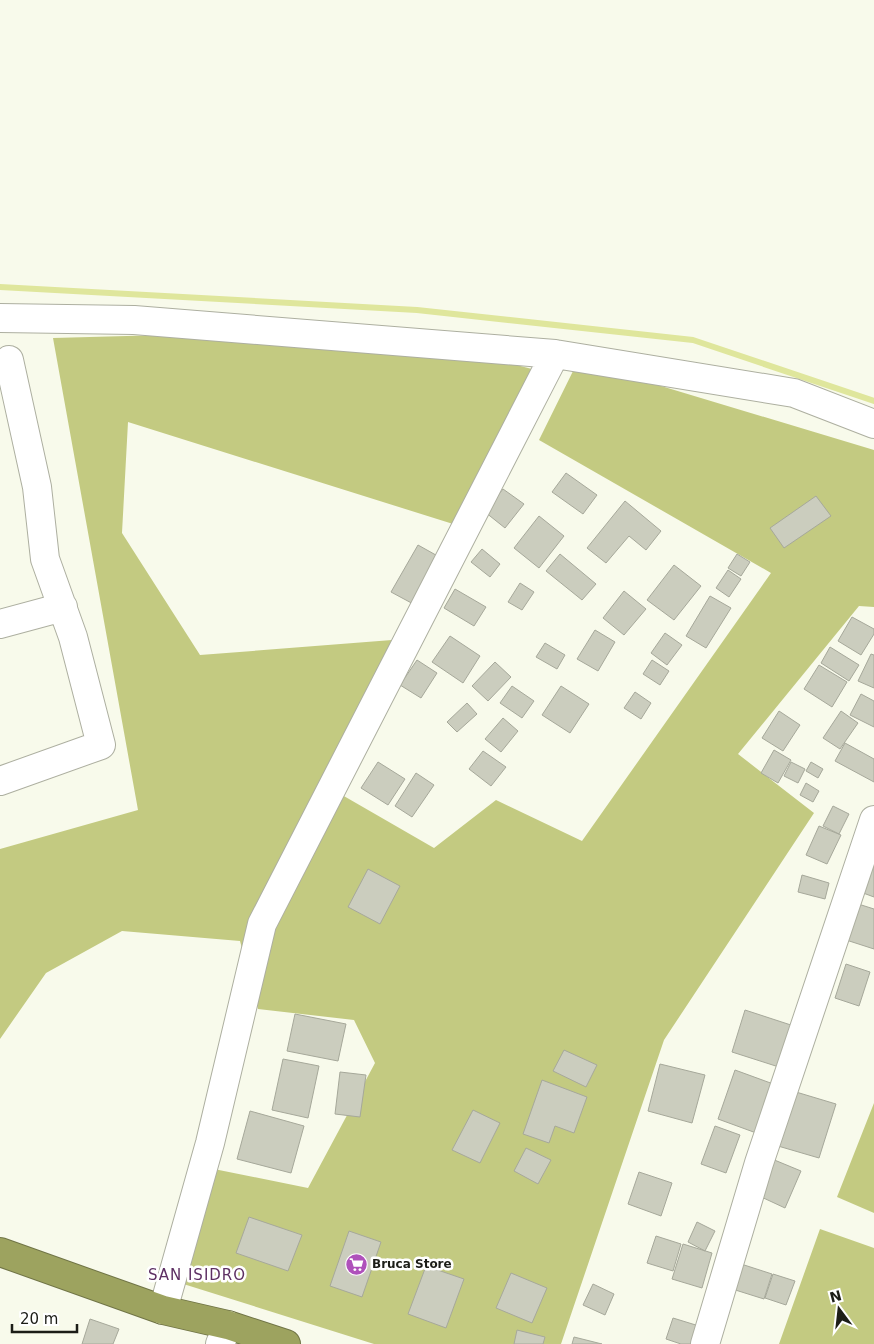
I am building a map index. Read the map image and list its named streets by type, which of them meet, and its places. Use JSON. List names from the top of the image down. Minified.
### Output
{"districts":["SAN ISIDRO"],"places":{"supermarket":["Bruca Store"]},"scale_bar":"20 m","north":"top"}
